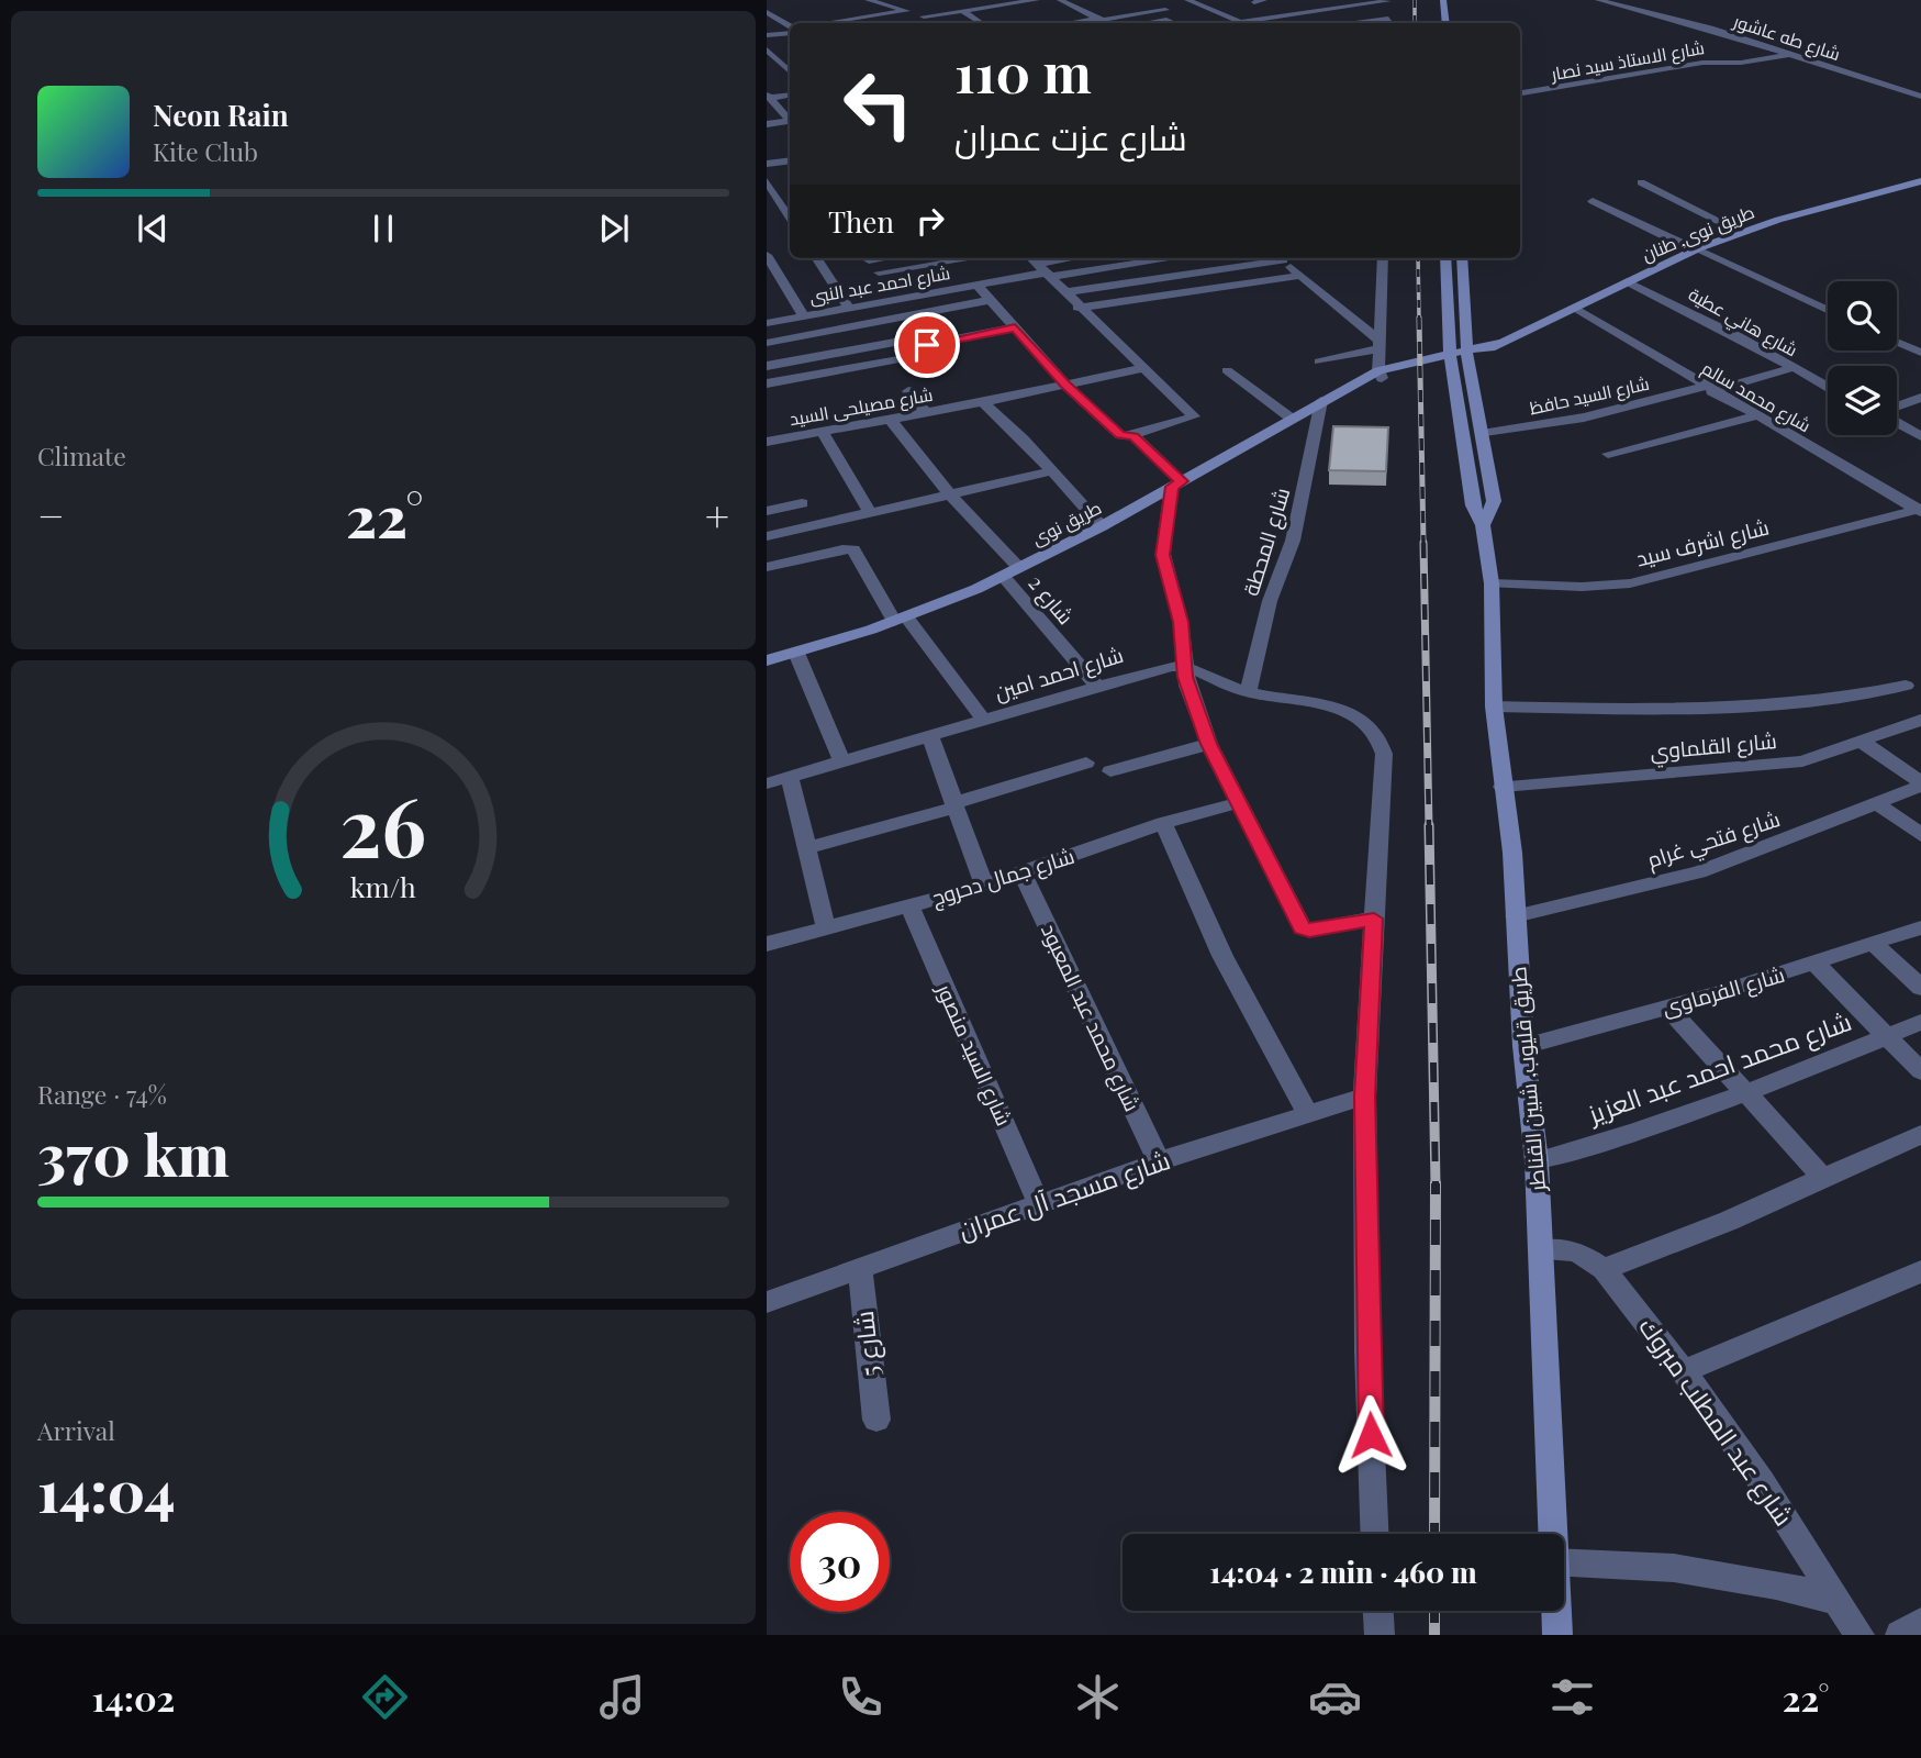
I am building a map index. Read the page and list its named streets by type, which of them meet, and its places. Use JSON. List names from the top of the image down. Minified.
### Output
{"streets":{"main road":["طريق نوى, طنان","طريق نوى","طريق قليوب, شبين القناطر"],"street":["شارع طه عاشور","شارع الاستاذ سيد نصار","شارع احمد عبد النبى","شارع هاني عطية","شارع السيد حافظ","شارع محمد سالم","شارع مصيلحى السيد","شارع المحطة","شارع اشرف سيد","شارع 2","شارع احمد امين","شارع القلماوي","شارع فتحي غرام","شارع جمال دحروج","شارع الفرماوى","شارع محمد عبد المعبود","شارع السيد منصور","شارع محمد احمد عبد العزيز","شارع مسجد آل عمران","شارع 5","شارع عبد المطلب مبروك"]},"crossings":[["شارع طه عاشور","شارع الاستاذ سيد نصار"],["طريق نوى, طنان","شارع هاني عطية"],["طريق نوى, طنان","شارع محمد سالم"],["طريق نوى, طنان","طريق نوى"],["طريق نوى, طنان","طريق قليوب, شبين القناطر"],["شارع هاني عطية","شارع السيد حافظ"],["شارع السيد حافظ","شارع محمد سالم"],["شارع السيد حافظ","طريق قليوب, شبين القناطر"],["شارع محمد سالم","شارع اشرف سيد"],["شارع مصيلحى السيد","شارع 2"],["طريق نوى","شارع المحطة"],["طريق نوى","شارع 2"],["طريق نوى","طريق قليوب, شبين القناطر"],["شارع المحطة","شارع احمد امين"],["شارع اشرف سيد","طريق قليوب, شبين القناطر"],["شارع 2","شارع احمد امين"],["شارع القلماوي","طريق قليوب, شبين القناطر"],["شارع فتحي غرام","طريق قليوب, شبين القناطر"],["شارع جمال دحروج","شارع محمد عبد المعبود"],["شارع جمال دحروج","شارع السيد منصور"],["شارع الفرماوى","طريق قليوب, شبين القناطر"],["شارع محمد عبد المعبود","شارع مسجد آل عمران"],["شارع السيد منصور","شارع مسجد آل عمران"],["شارع محمد احمد عبد العزيز","طريق قليوب, شبين القناطر"],["طريق قليوب, شبين القناطر","شارع عبد المطلب مبروك"],["شارع مسجد آل عمران","شارع 5"]],"page":{"turn":["110 m","شارع عزت عمران"],"song":["Neon Rain","Kite Club"],"then":"Then","tile":["Climate",["Range · 74%","370 km"],["Arrival","14:04"]],"heat":["−","22°","+"],"limit":"30","trip":"14:04 · 2 min · 460 m","tabs":["14:02","22°"],"gauge":["26","km/h"]}}
